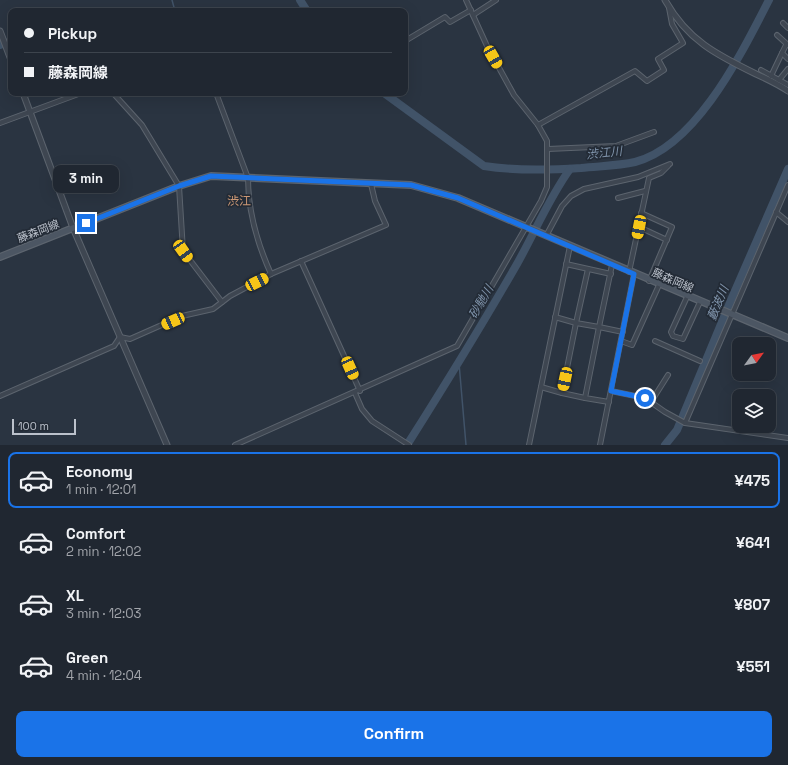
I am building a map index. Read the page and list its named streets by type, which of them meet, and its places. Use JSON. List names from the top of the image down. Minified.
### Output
{"streets":{"main road":["藤森岡線"]},"districts":["渋江"],"water":["渋江川","砂馳川","藪波川"],"scale_bar":"100 m","north":"top right","page":{"banner":["Pickup","藤森岡線"],"bubble":"3 min","scale":"100 m","list":[{"name":"Economy","note":"1 min · 12:01","value":"¥475"},{"name":"Comfort","note":"2 min · 12:02","value":"¥641"},{"name":"XL","note":"3 min · 12:03","value":"¥807"},{"name":"Green","note":"4 min · 12:04","value":"¥551"}],"buttons":"Confirm"}}
